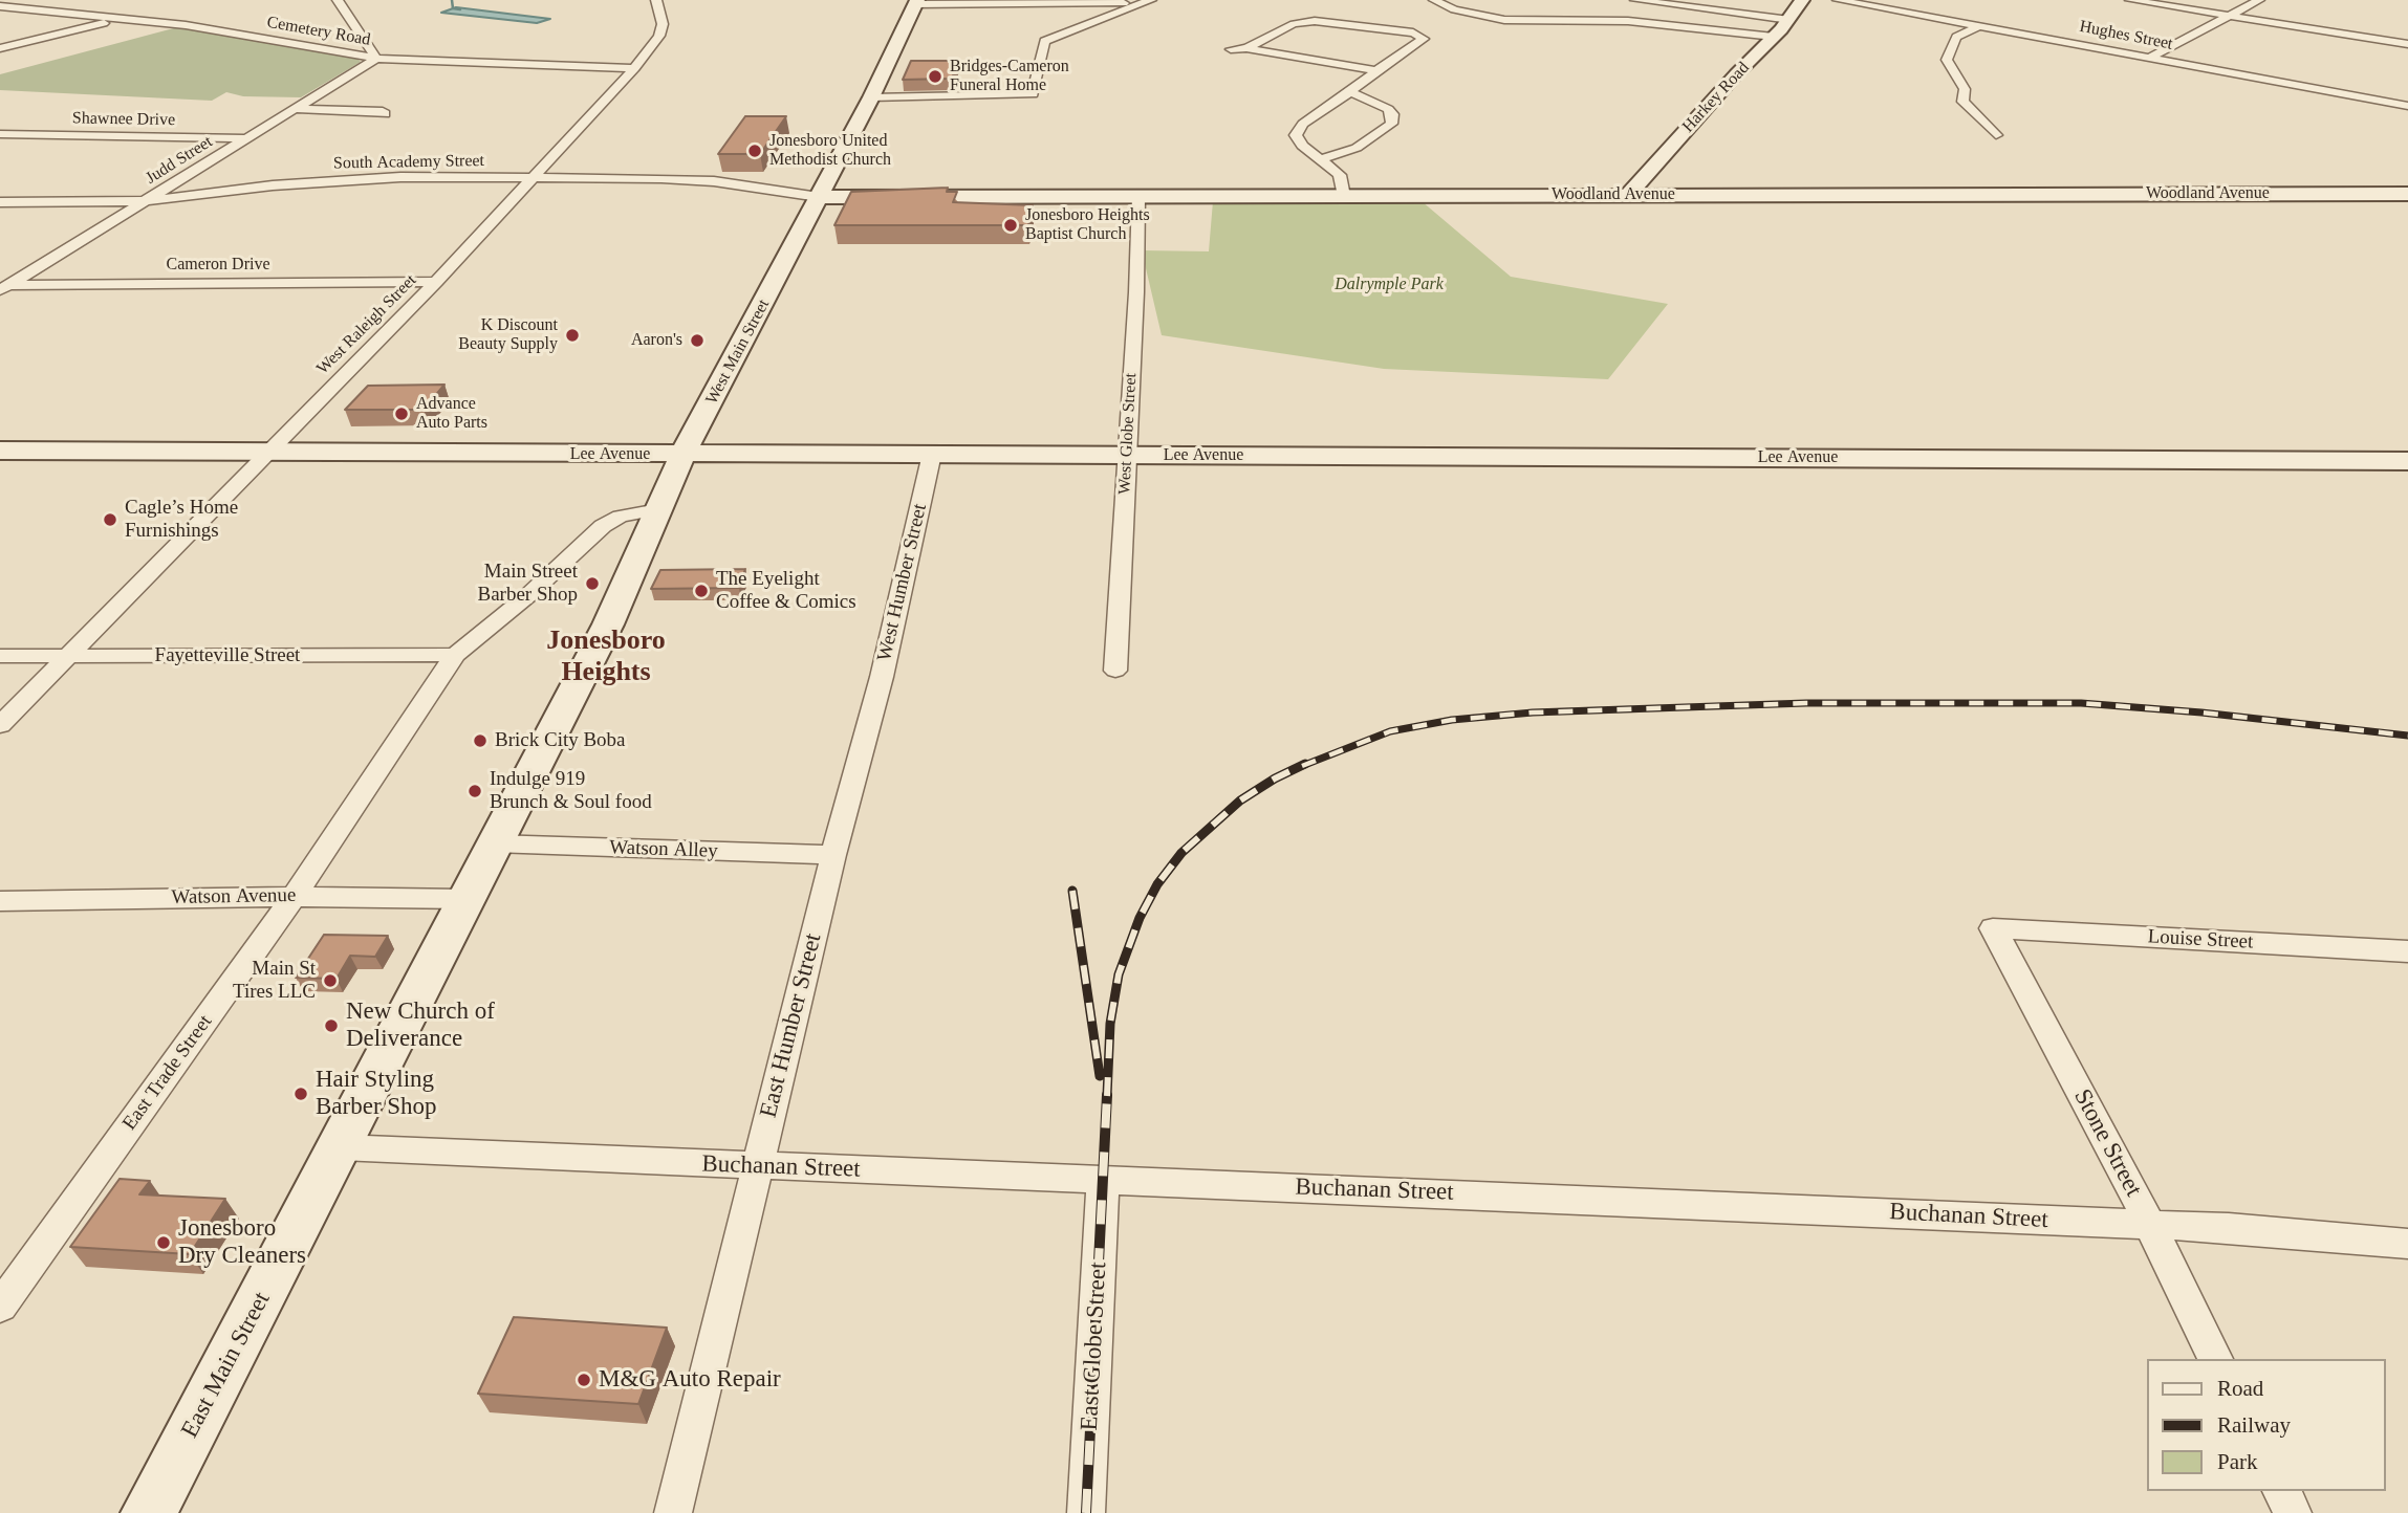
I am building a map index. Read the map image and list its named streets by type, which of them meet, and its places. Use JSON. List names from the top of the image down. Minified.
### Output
{"streets":{"street":["Cemetery Road","Hughes Street","Harkey Road","Shawnee Drive","Judd Street","South Academy Street","Woodland Avenue","Cameron Drive","West Raleigh Street","West Main Street","West Globe Street","Lee Avenue","West Humber Street","Fayetteville Street","Watson Alley","Watson Avenue","Louise Street","East Humber Street","East Trade Street","Stone Street","Buchanan Street","East Globe Street","East Main Street"]},"crossings":[["Cemetery Road","Judd Street"],["Cemetery Road","West Raleigh Street"],["Harkey Road","Woodland Avenue"],["Shawnee Drive","Judd Street"],["Judd Street","South Academy Street"],["Judd Street","Cameron Drive"],["South Academy Street","Woodland Avenue"],["South Academy Street","West Raleigh Street"],["South Academy Street","West Main Street"],["Woodland Avenue","West Main Street"],["Woodland Avenue","West Globe Street"],["Cameron Drive","West Raleigh Street"],["West Raleigh Street","Lee Avenue"],["West Raleigh Street","Fayetteville Street"],["West Main Street","Lee Avenue"],["West Main Street","East Main Street"],["West Globe Street","Lee Avenue"],["Lee Avenue","West Humber Street"],["West Humber Street","East Humber Street"],["Fayetteville Street","East Trade Street"],["Watson Alley","East Humber Street"],["Watson Alley","East Main Street"],["Watson Avenue","East Trade Street"],["Watson Avenue","East Main Street"],["Louise Street","Stone Street"],["East Humber Street","Buchanan Street"],["Stone Street","Buchanan Street"],["Buchanan Street","East Globe Street"],["Buchanan Street","East Main Street"]],"districts":["Jonesboro Heights"],"parks":["Dalrymple Park"],"places":["Bridges-Cameron Funeral Home","Jonesboro United Methodist Church","Jonesboro Heights Baptist Church","K Discount Beauty Supply","Aaron's","Advance Auto Parts","Cagle’s Home Furnishings","Main Street Barber Shop","The Eyelight Coffee & Comics","Brick City Boba","Indulge 919 Brunch & Soul food","Main St Tires LLC","New Church of Deliverance","Hair Styling Barber Shop","Jonesboro Dry Cleaners","M&G Auto Repair"],"legend":["Road","Railway","Park"]}
